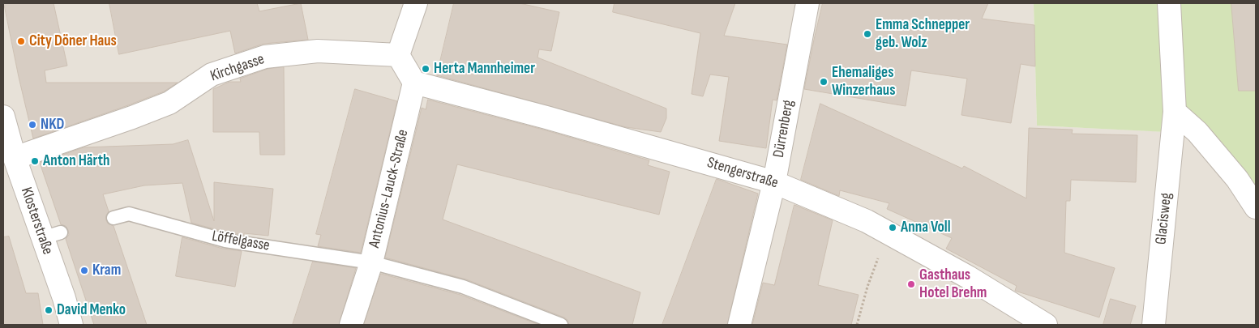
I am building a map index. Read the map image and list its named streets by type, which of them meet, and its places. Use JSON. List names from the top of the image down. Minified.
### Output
{"streets":{"street":["Kirchgasse","Dürrenberg","Stengerstraße","Antonius-Lauck-Straße","Glacisweg","Klosterstraße"],"lane":["Löffelgasse"]},"crossings":[["Kirchgasse","Klosterstraße"],["Dürrenberg","Stengerstraße"],["Stengerstraße","Antonius-Lauck-Straße"],["Antonius-Lauck-Straße","Löffelgasse"]],"places":["Emma Schnepper geb. Wolz","City Döner Haus","Herta Mannheimer","Ehemaliges Winzerhaus","NKD","Anton Härth","Anna Voll","Kram","Gasthaus Hotel Brehm","David Menko"]}
